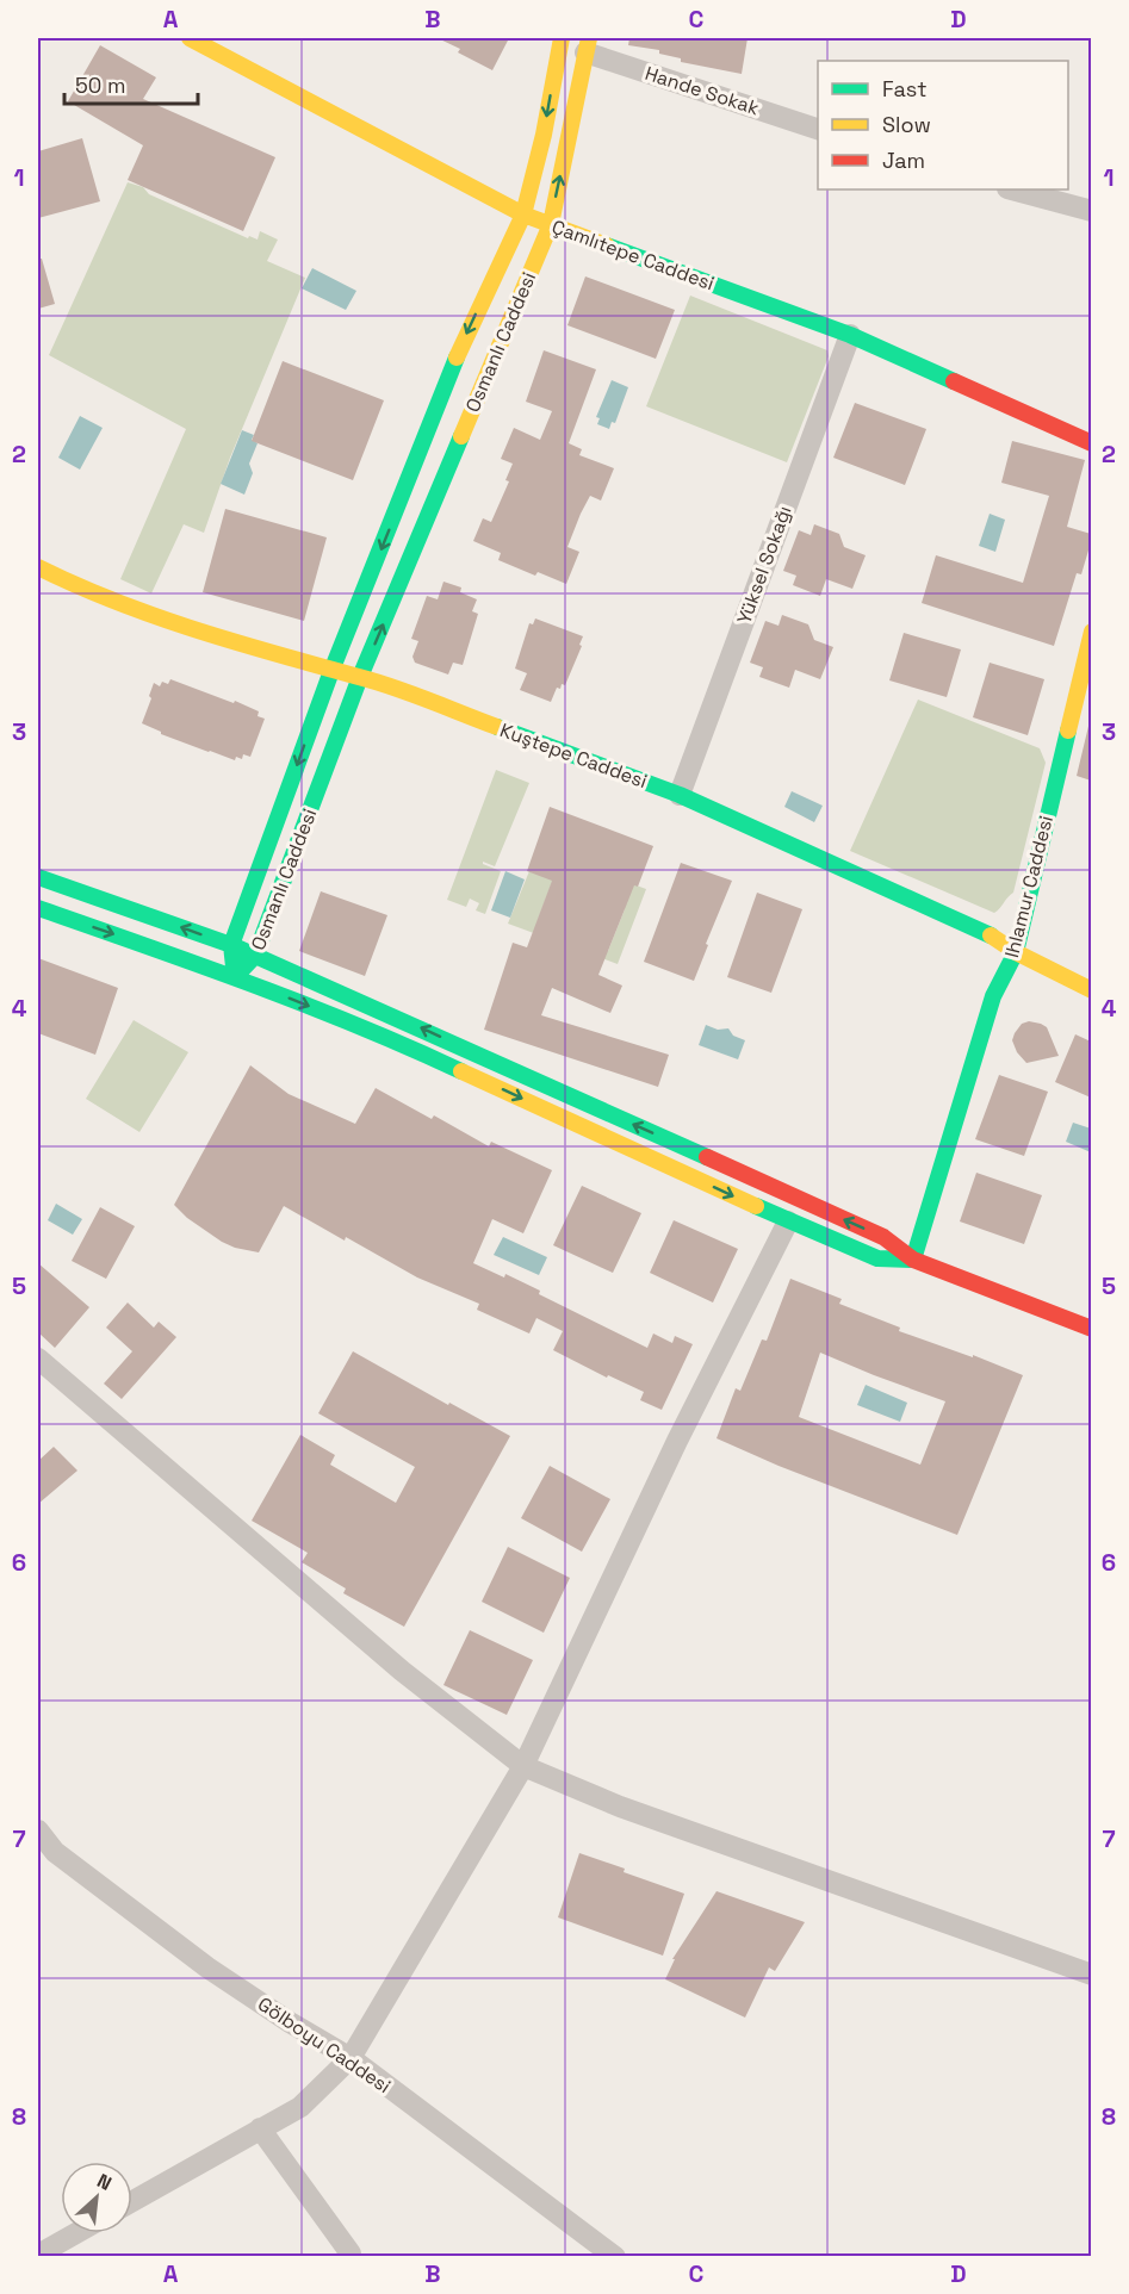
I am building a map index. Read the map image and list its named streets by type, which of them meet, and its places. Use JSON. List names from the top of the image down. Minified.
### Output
{"streets":{"street":["Hande Sokak","Çamlıtepe Caddesi","Osmanlı Caddesi","Yüksel Sokağı","Kuştepe Caddesi","Ihlamur Caddesi","Gölboyu Caddesi"]},"crossings":[["Hande Sokak","Osmanlı Caddesi"],["Çamlıtepe Caddesi","Osmanlı Caddesi"],["Çamlıtepe Caddesi","Yüksel Sokağı"],["Osmanlı Caddesi","Kuştepe Caddesi"],["Yüksel Sokağı","Kuştepe Caddesi"],["Kuştepe Caddesi","Ihlamur Caddesi"]],"legend":["Fast","Slow","Jam"],"scale_bar":"50 m","north":"top right","grid":{"columns":["A","B","C","D"],"rows":["1","2","3","4","5","6","7","8"]}}
